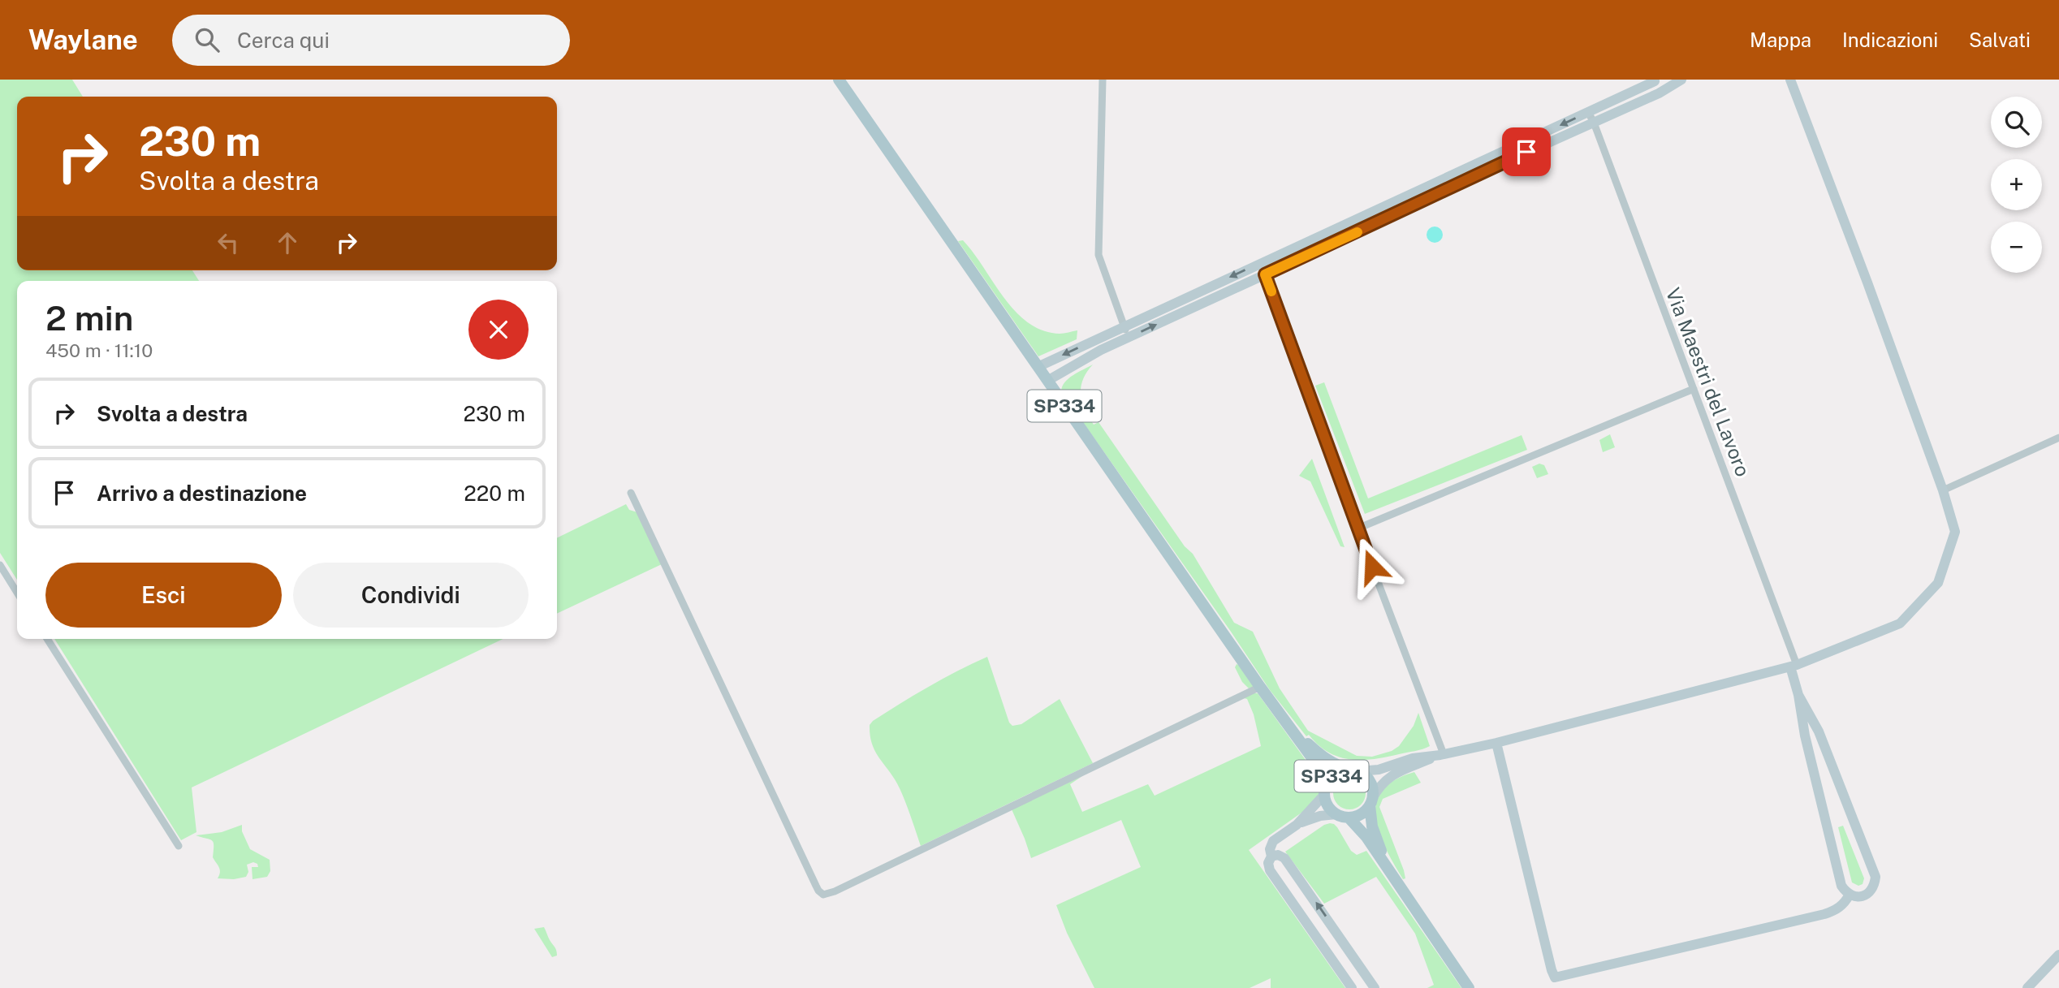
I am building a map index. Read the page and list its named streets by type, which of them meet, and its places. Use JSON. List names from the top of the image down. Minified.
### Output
{"streets":{"main road":["SP334"],"street":["Via Maestri del Lavoro"]},"page":{"header":"Waylane","search":"Cerca qui","nav":["Mappa","Indicazioni","Salvati"],"map_buttons":["+","−"],"turn":["230 m","Svolta a destra"],"heading":["2 min","450 m · 11:10"],"list":[{"name":"Svolta a destra","value":"230 m"},{"name":"Arrivo a destinazione","value":"220 m"}],"buttons":["Esci","Condividi"]}}
